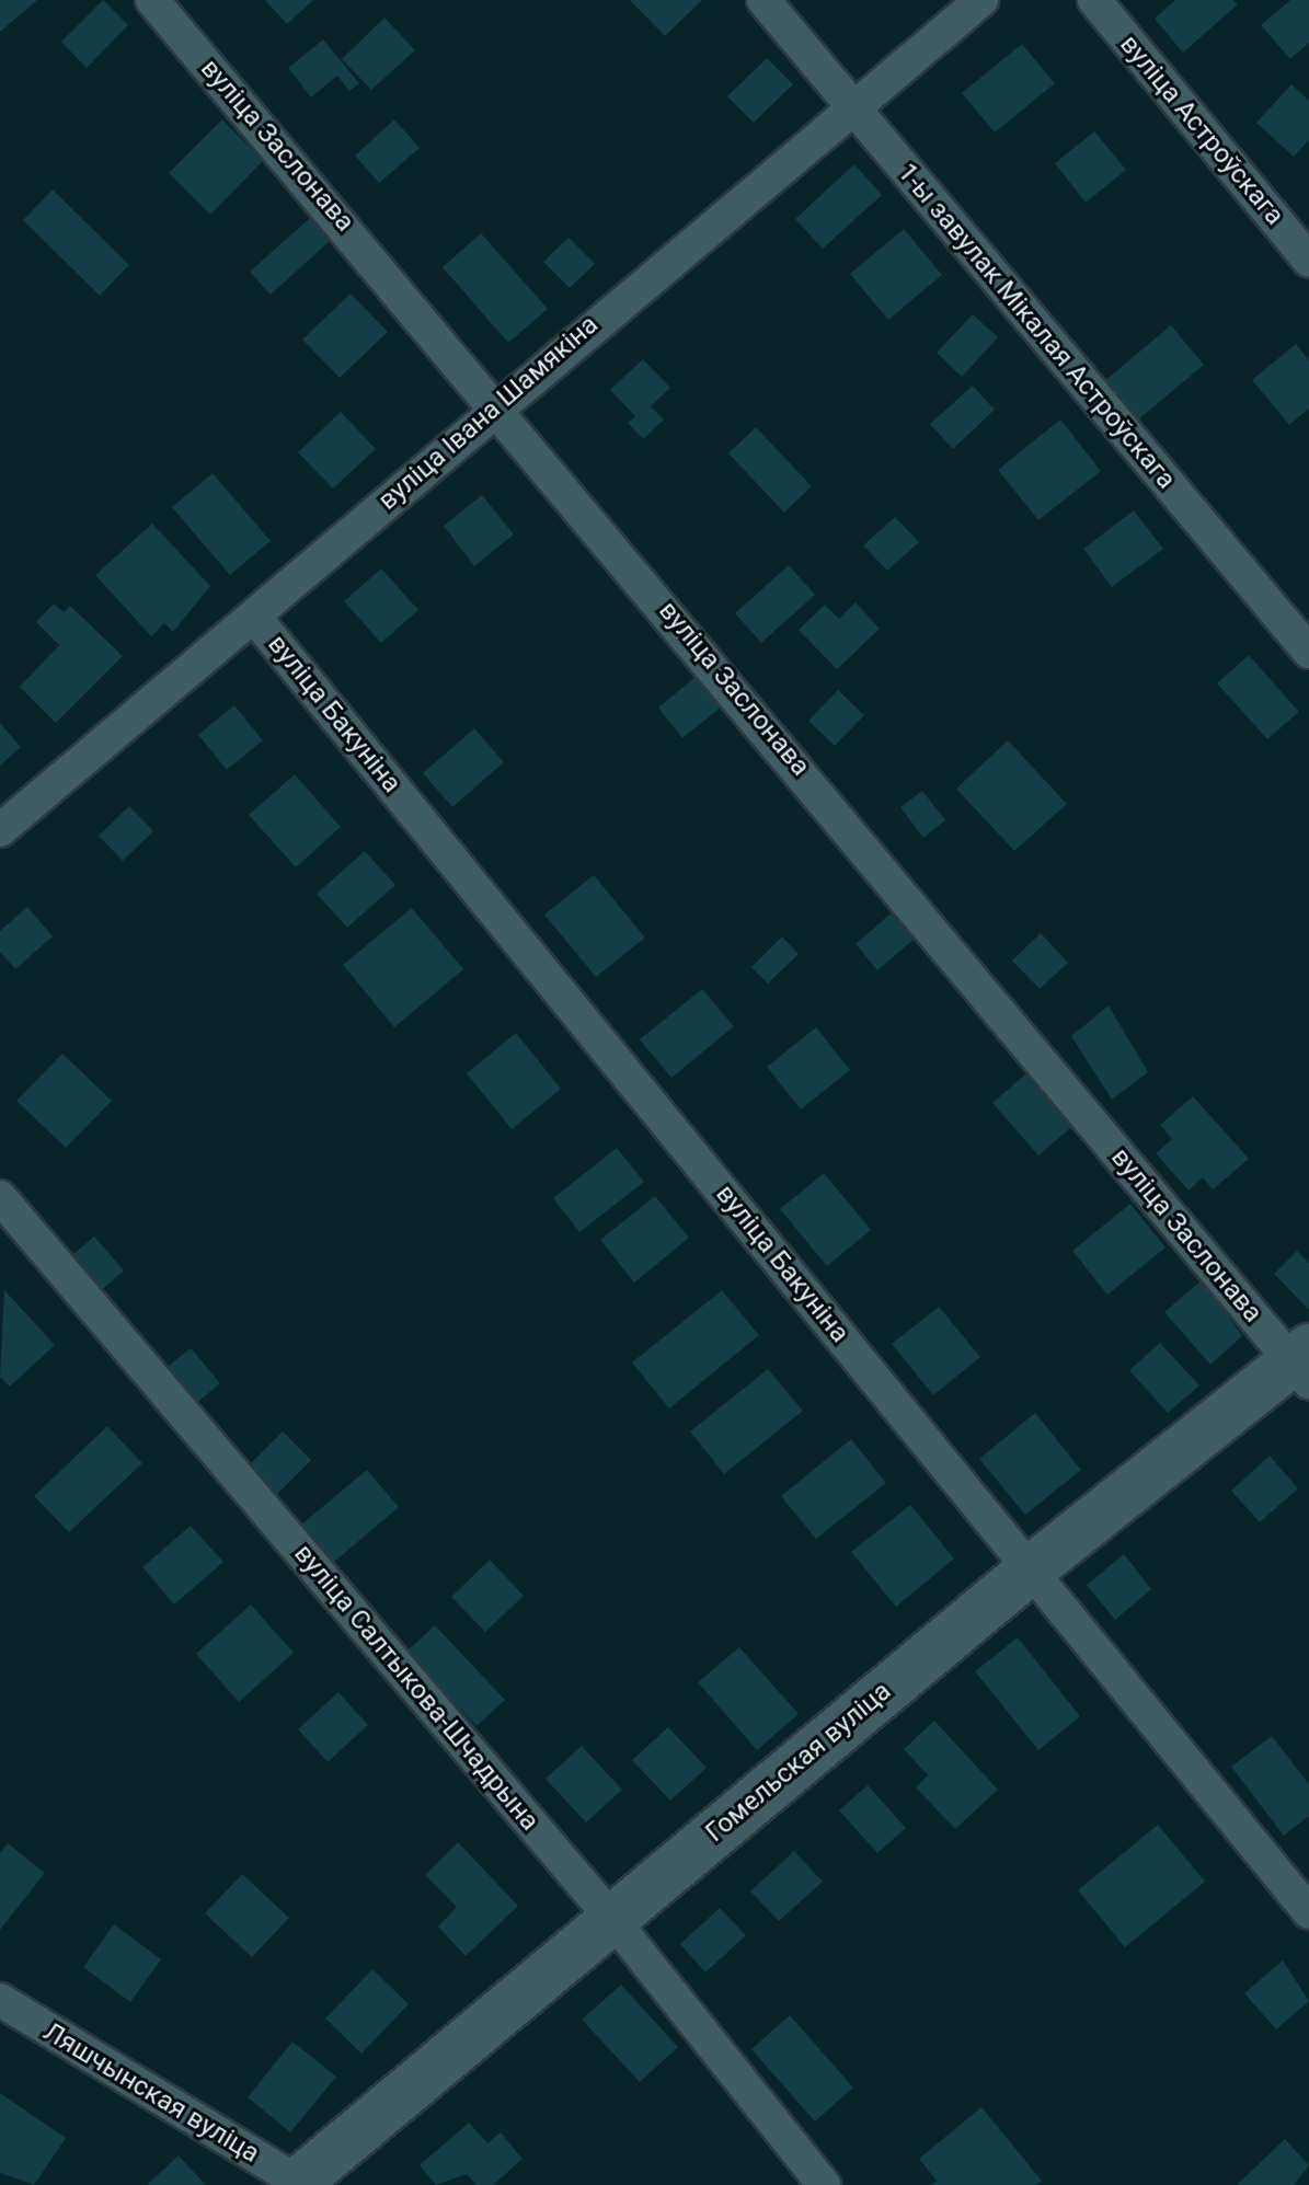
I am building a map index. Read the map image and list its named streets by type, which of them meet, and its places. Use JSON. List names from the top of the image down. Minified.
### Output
{"streets":{"street":["вуліца Астроўскага","вуліца Заслонава","1-ы завулак Мікалая Астроўскага","вуліца Івана Шамякіна","вуліца Бакуніна","вуліца Салтыкова-Шчадрына","Гомельская вуліца","Ляшчынская вуліца"]},"crossings":[["вуліца Заслонава","вуліца Івана Шамякіна"],["вуліца Заслонава","Гомельская вуліца"],["1-ы завулак Мікалая Астроўскага","вуліца Івана Шамякіна"],["вуліца Івана Шамякіна","вуліца Бакуніна"],["вуліца Бакуніна","Гомельская вуліца"],["вуліца Салтыкова-Шчадрына","Гомельская вуліца"],["Гомельская вуліца","Ляшчынская вуліца"]]}
